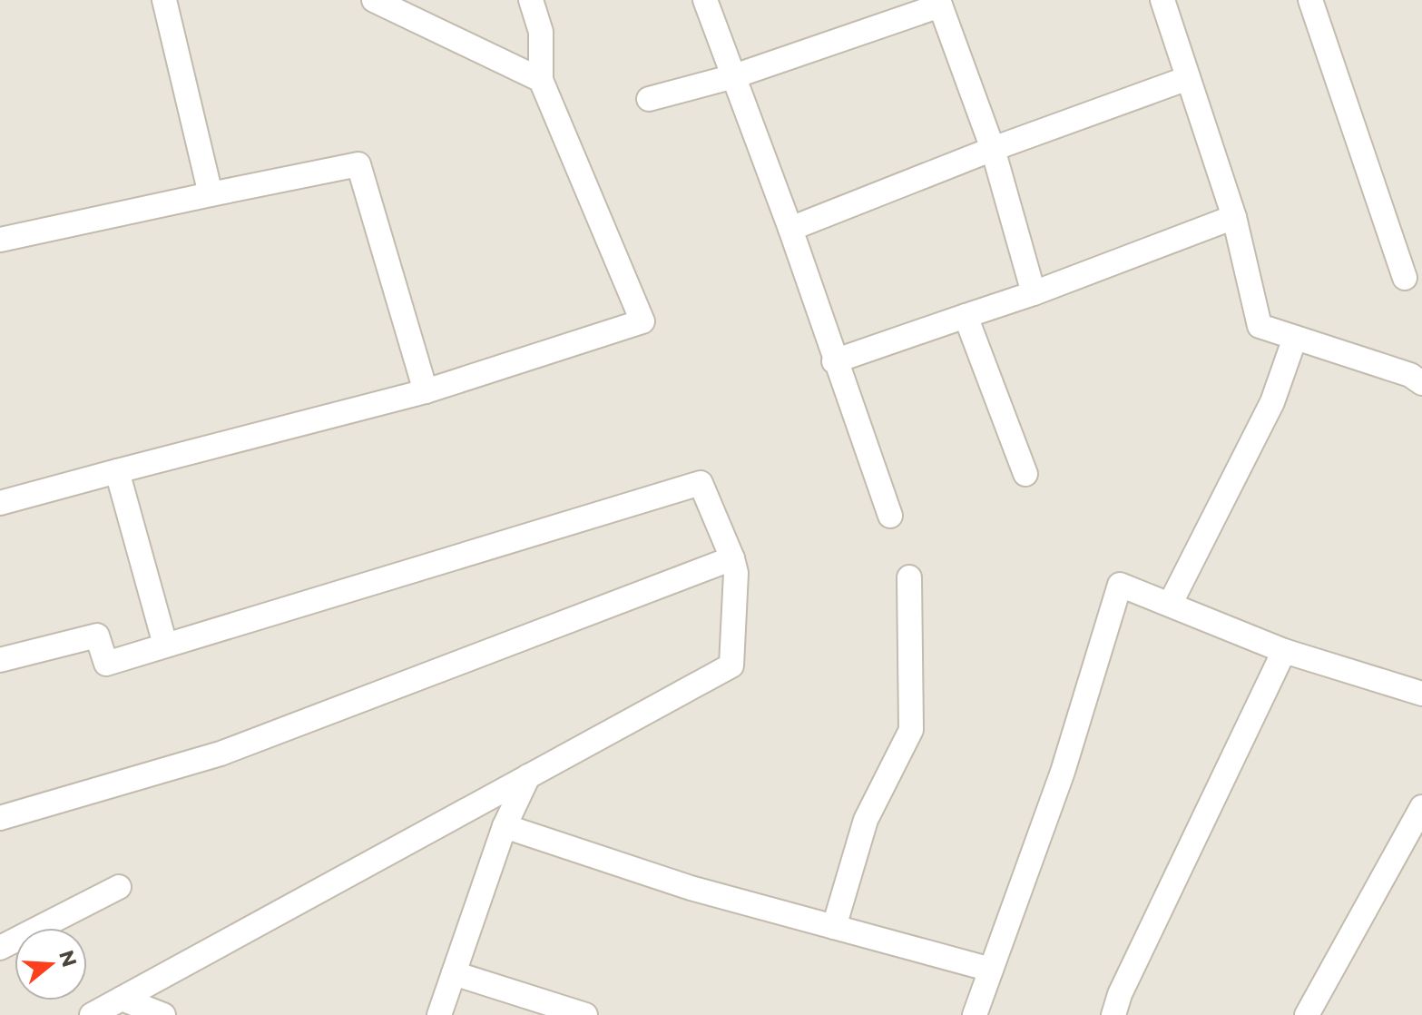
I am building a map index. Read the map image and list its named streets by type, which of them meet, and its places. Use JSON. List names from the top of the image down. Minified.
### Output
{"north":"right"}
